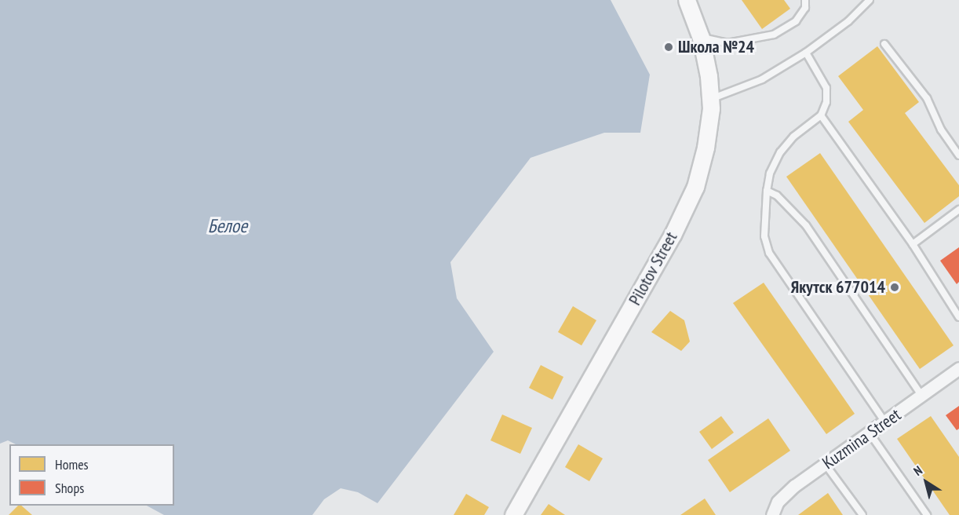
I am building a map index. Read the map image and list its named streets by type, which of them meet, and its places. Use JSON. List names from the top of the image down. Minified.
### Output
{"streets":{"street":["Pilotov Street","Kuzmina Street"]},"water":["Белое"],"places":["Школа №24","Якутск 677014"],"legend":["Homes","Shops"],"north":"top left"}
